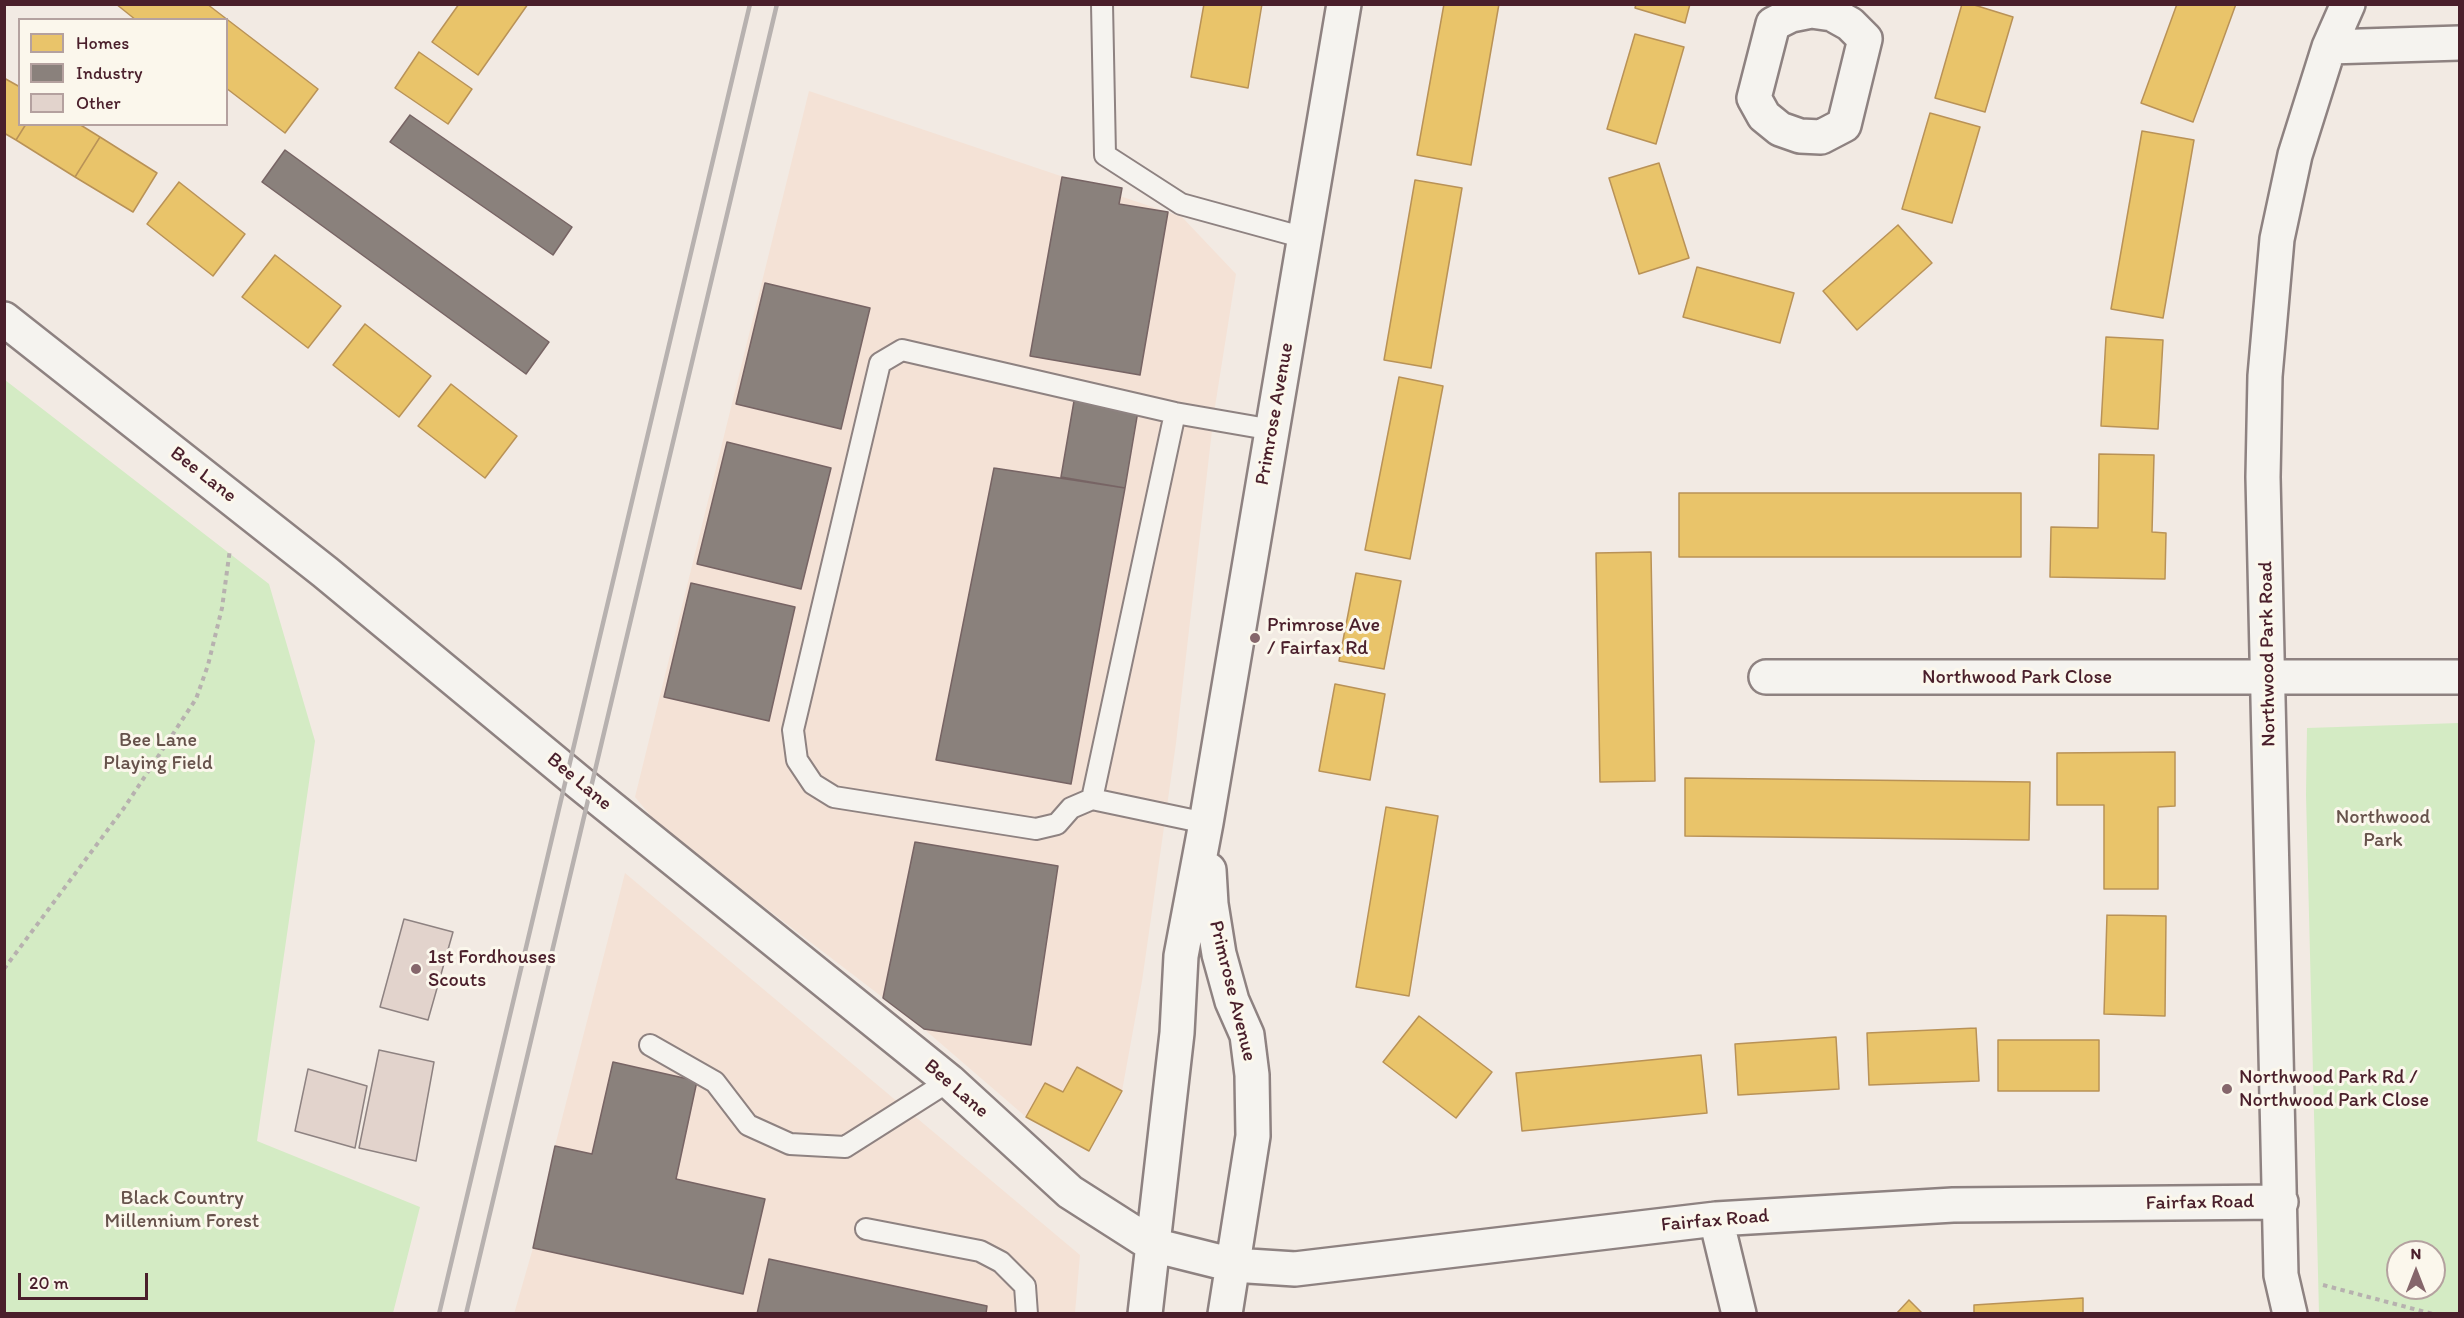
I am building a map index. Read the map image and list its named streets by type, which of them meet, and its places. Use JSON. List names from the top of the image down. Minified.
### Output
{"streets":{"street":["Primrose Avenue","Bee Lane","Northwood Park Road","Northwood Park Close","Fairfax Road"]},"crossings":[["Primrose Avenue","Bee Lane"],["Primrose Avenue","Fairfax Road"],["Bee Lane","Fairfax Road"],["Northwood Park Road","Northwood Park Close"],["Northwood Park Road","Fairfax Road"]],"parks":["Bee Lane Playing Field","Northwood Park","Black Country Millennium Forest"],"places":["Primrose Ave / Fairfax Rd","1st Fordhouses Scouts","Northwood Park Rd / Northwood Park Close"],"legend":["Homes","Industry","Other"],"scale_bar":"20 m","north":"top"}
